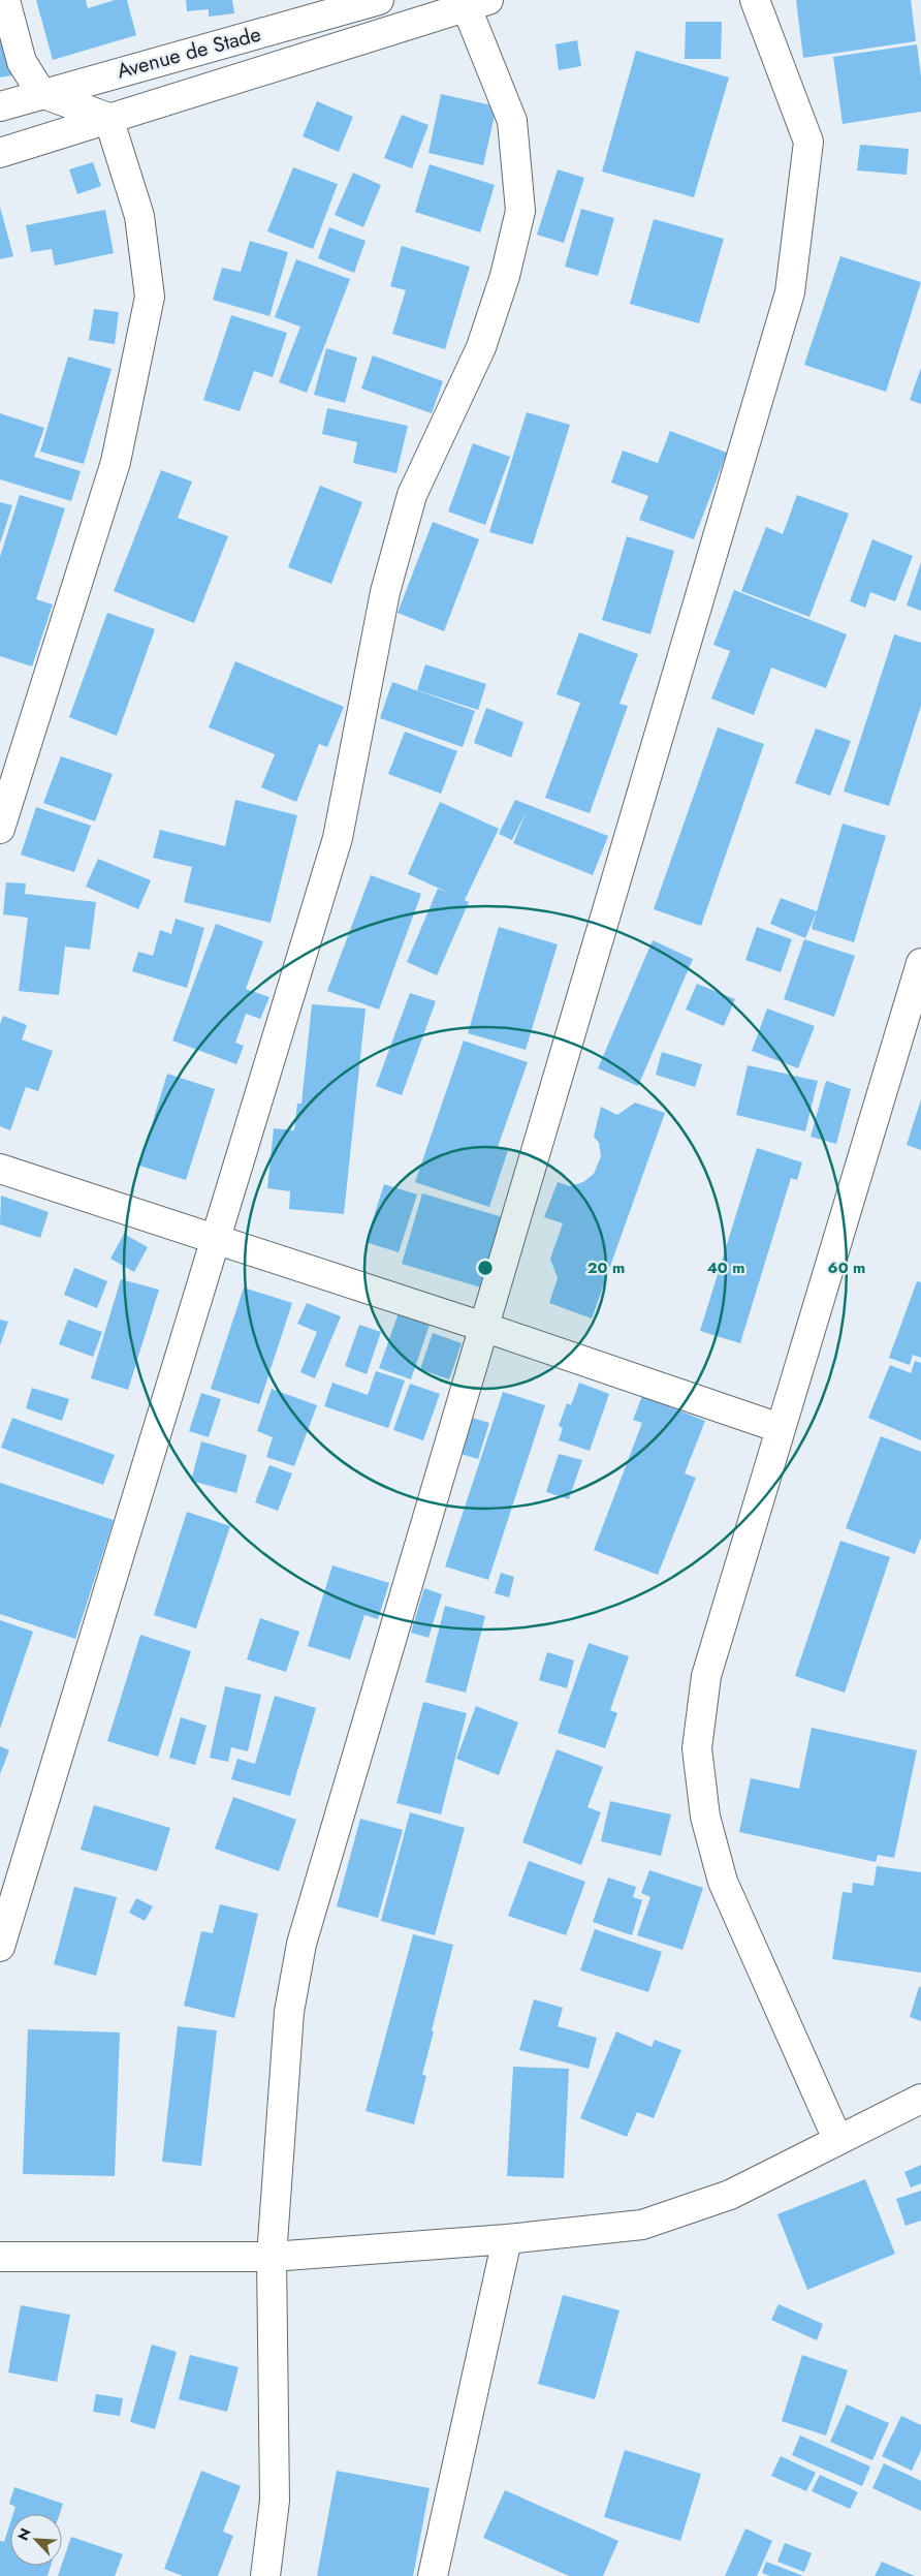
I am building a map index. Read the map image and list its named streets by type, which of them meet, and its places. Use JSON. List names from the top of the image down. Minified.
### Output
{"streets":{"street":["Avenue de Stade"]},"north":"top left","rings":["20 m","40 m","60 m"]}
